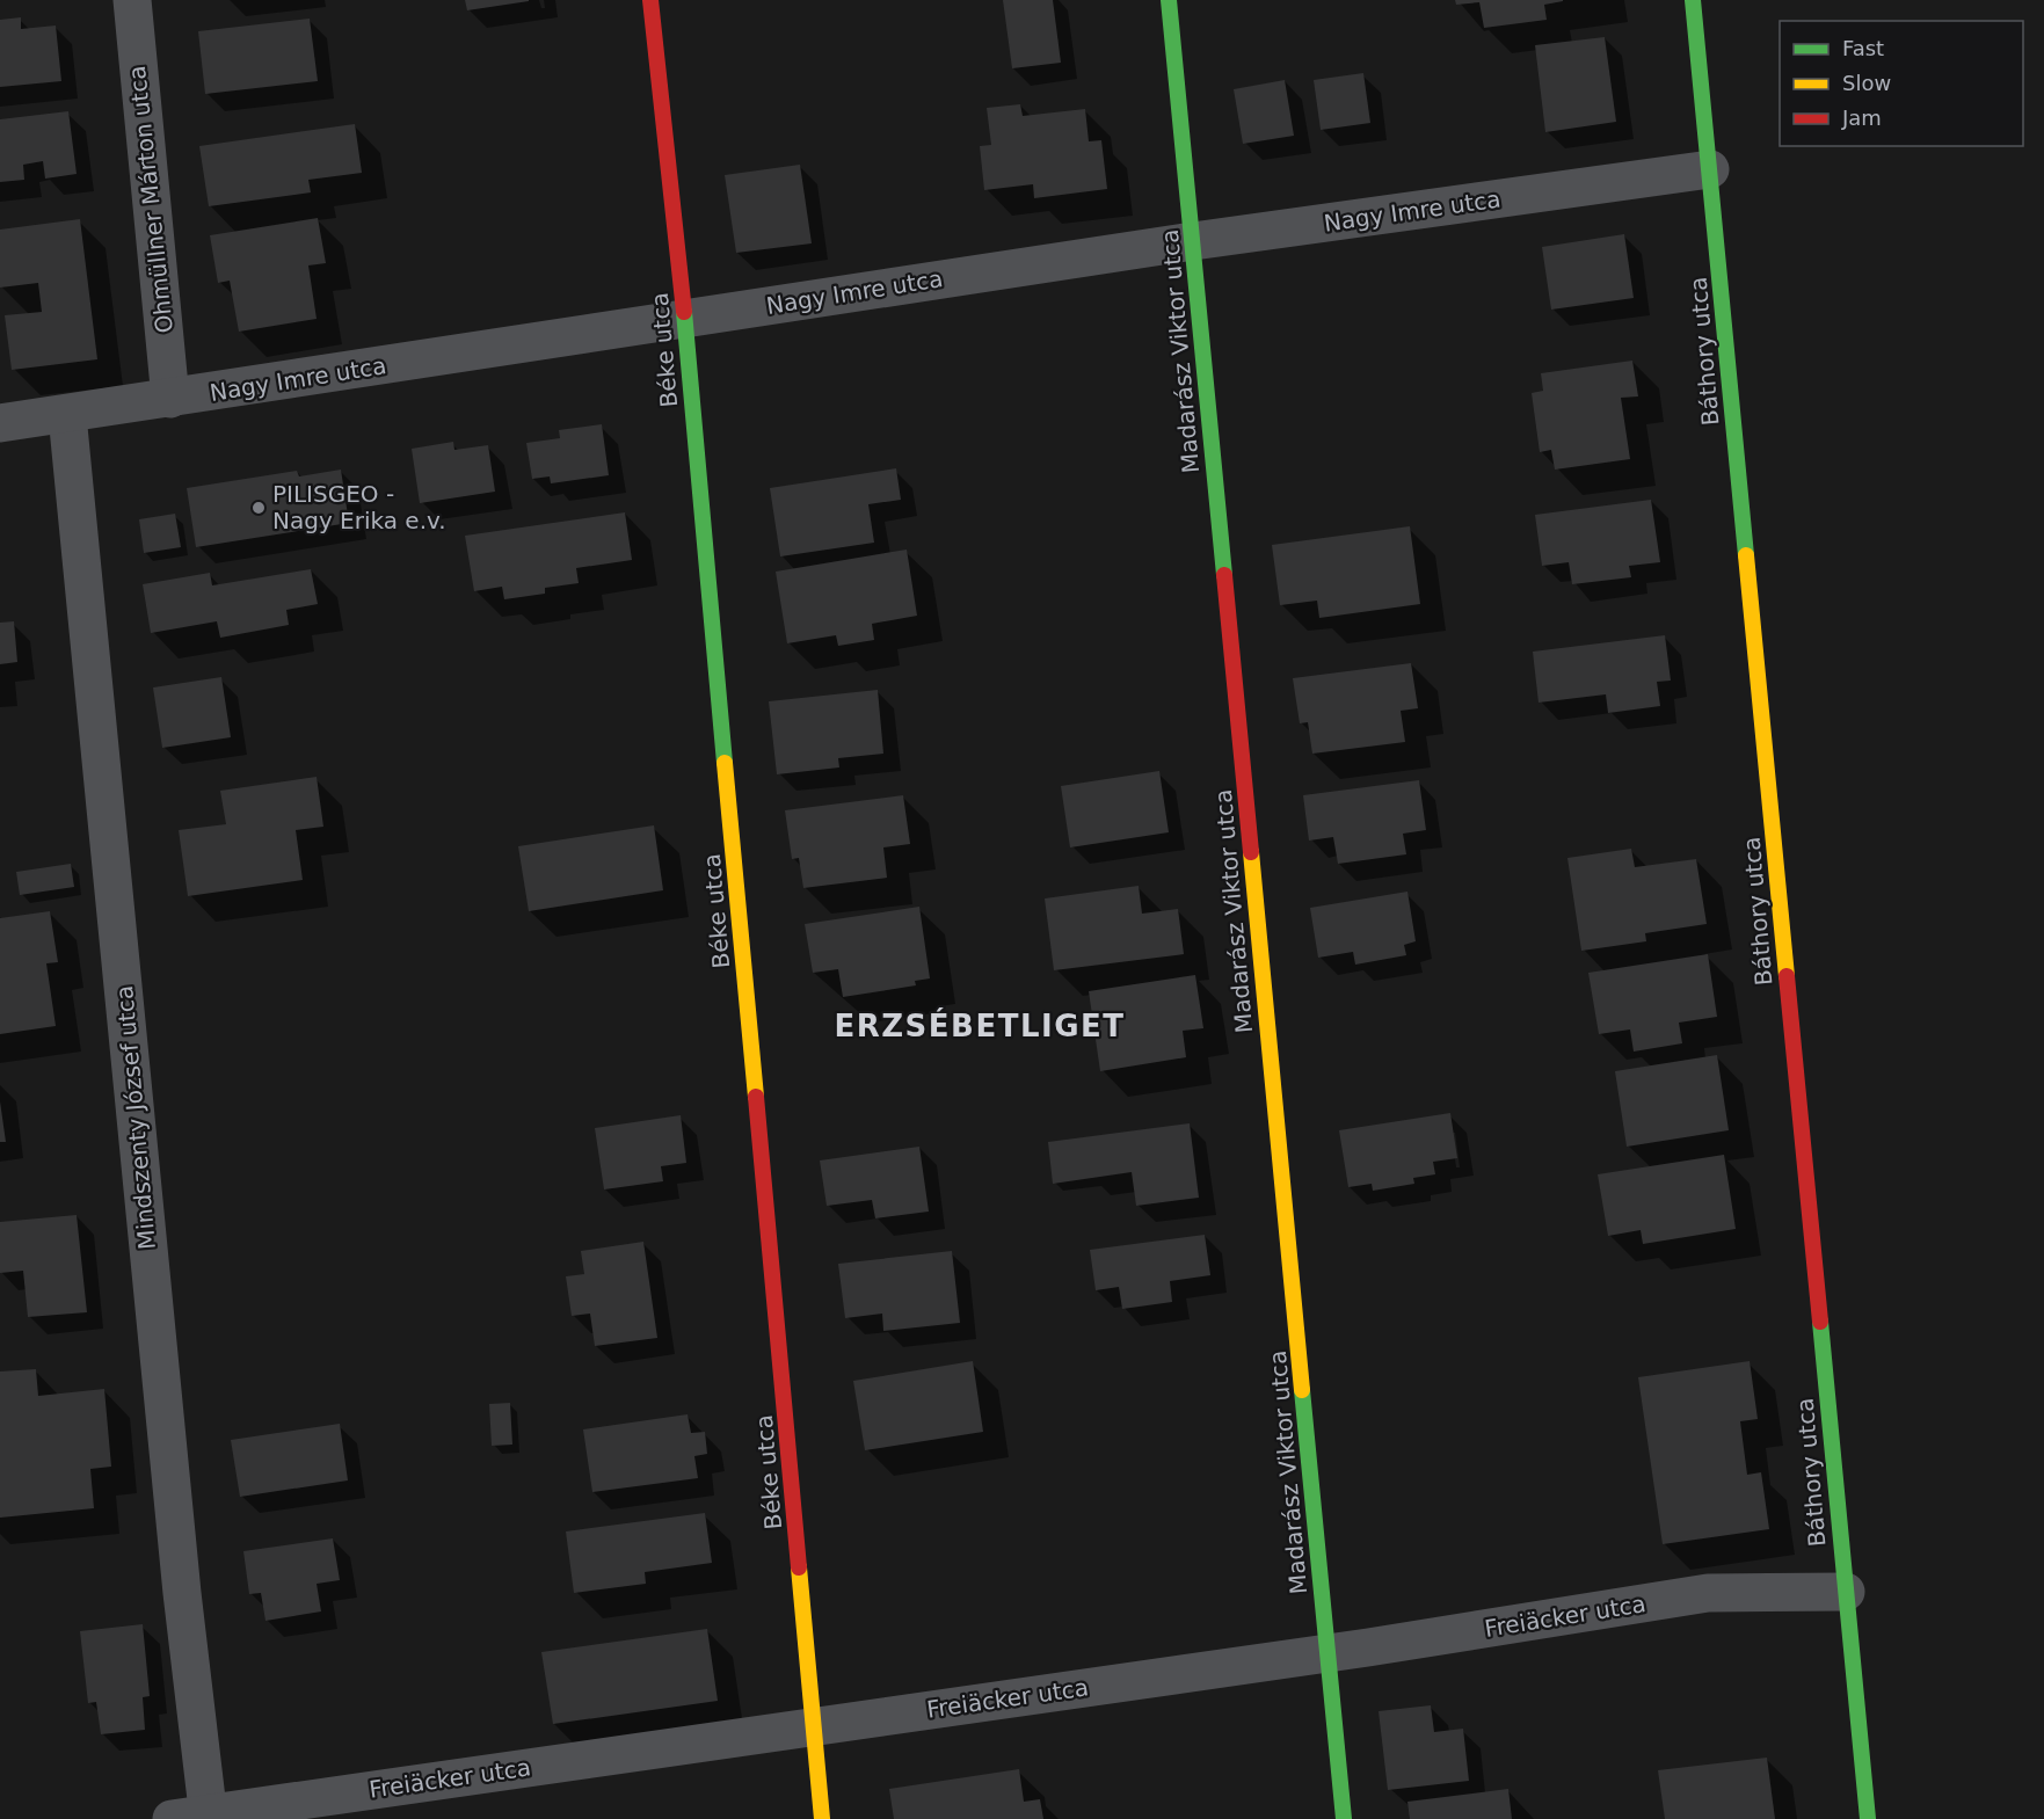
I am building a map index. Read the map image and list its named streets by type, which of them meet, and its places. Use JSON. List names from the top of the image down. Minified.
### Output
{"streets":{"street":["Ohmüllner Márton utca","Nagy Imre utca","Béke utca","Madarász Viktor utca","Báthory utca","Mindszenty József utca","Freiäcker utca"]},"crossings":[["Ohmüllner Márton utca","Nagy Imre utca"],["Nagy Imre utca","Béke utca"],["Nagy Imre utca","Madarász Viktor utca"],["Nagy Imre utca","Báthory utca"],["Nagy Imre utca","Mindszenty József utca"],["Béke utca","Freiäcker utca"],["Madarász Viktor utca","Freiäcker utca"],["Báthory utca","Freiäcker utca"],["Mindszenty József utca","Freiäcker utca"]],"districts":["ERZSÉBETLIGET"],"places":["PILISGEO - Nagy Erika e.v."],"legend":["Fast","Slow","Jam"]}
